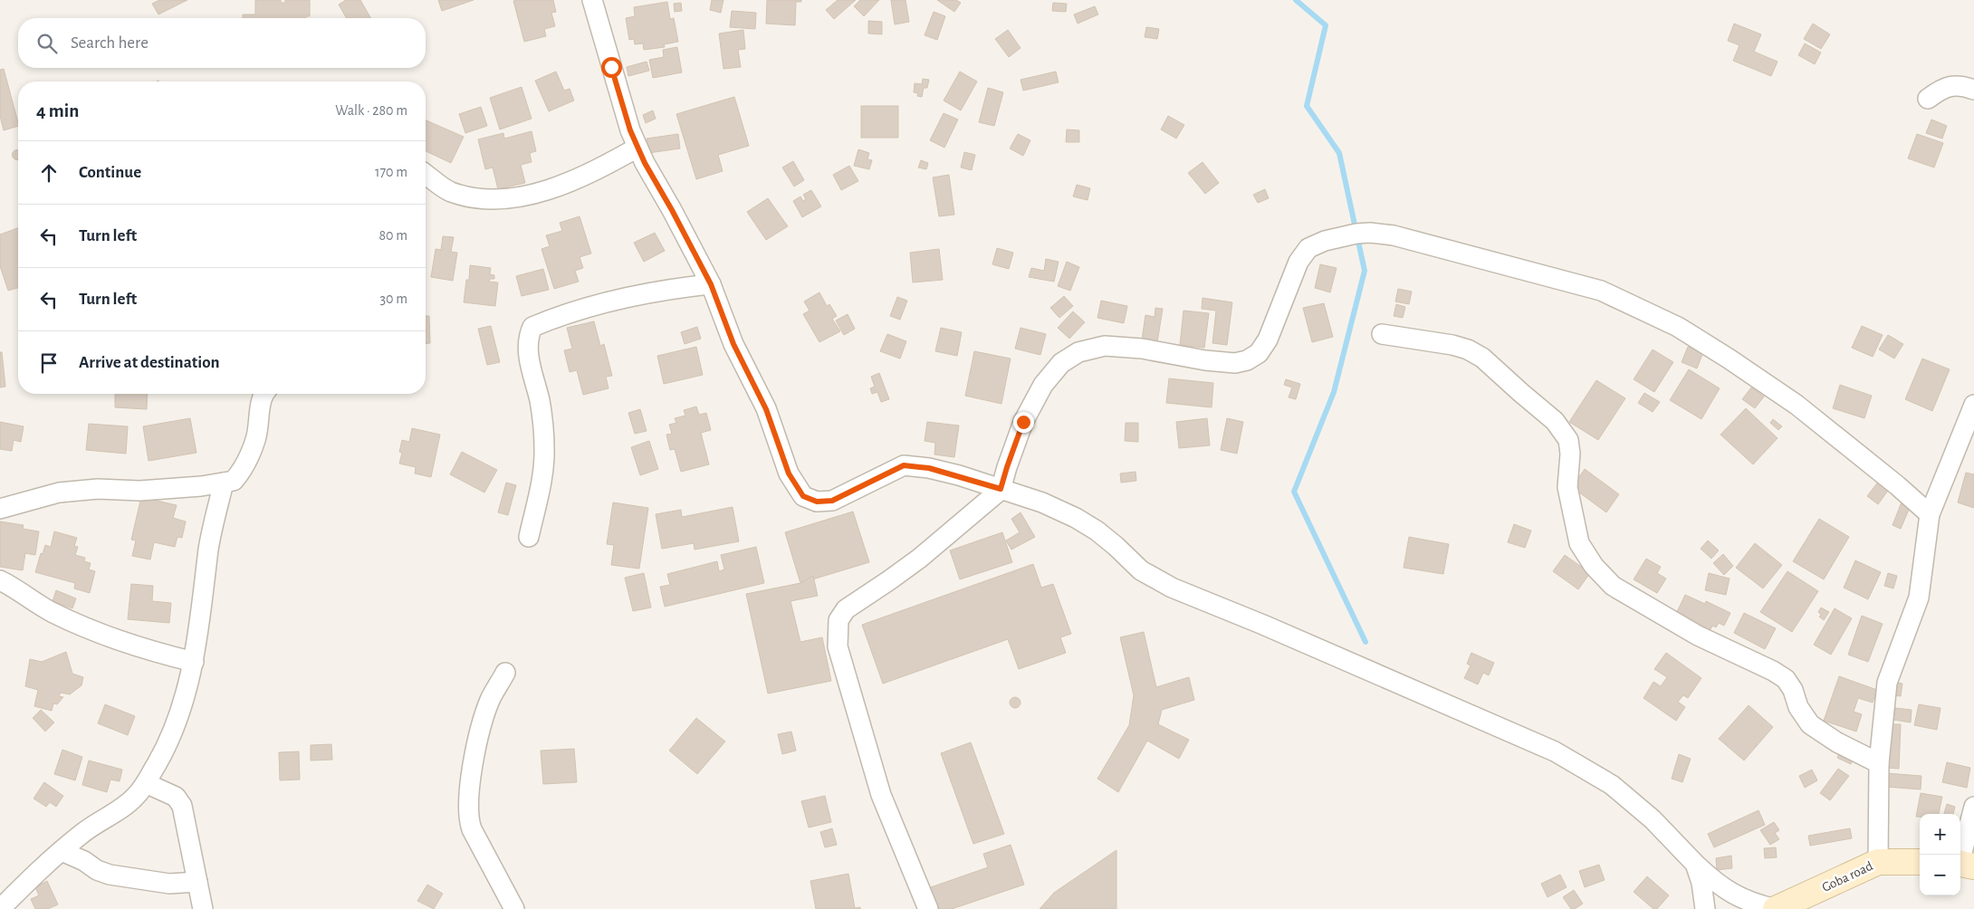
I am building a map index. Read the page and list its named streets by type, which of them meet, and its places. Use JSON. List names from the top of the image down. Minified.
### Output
{"streets":{"street":["Goba road"]},"page":{"search":"Search here","heading":["4 min","Walk · 280 m"],"list":[["Continue","170 m"],["Turn left","80 m"],["Turn left","30 m"],"Arrive at destination"],"map_buttons":["+","−"]}}
